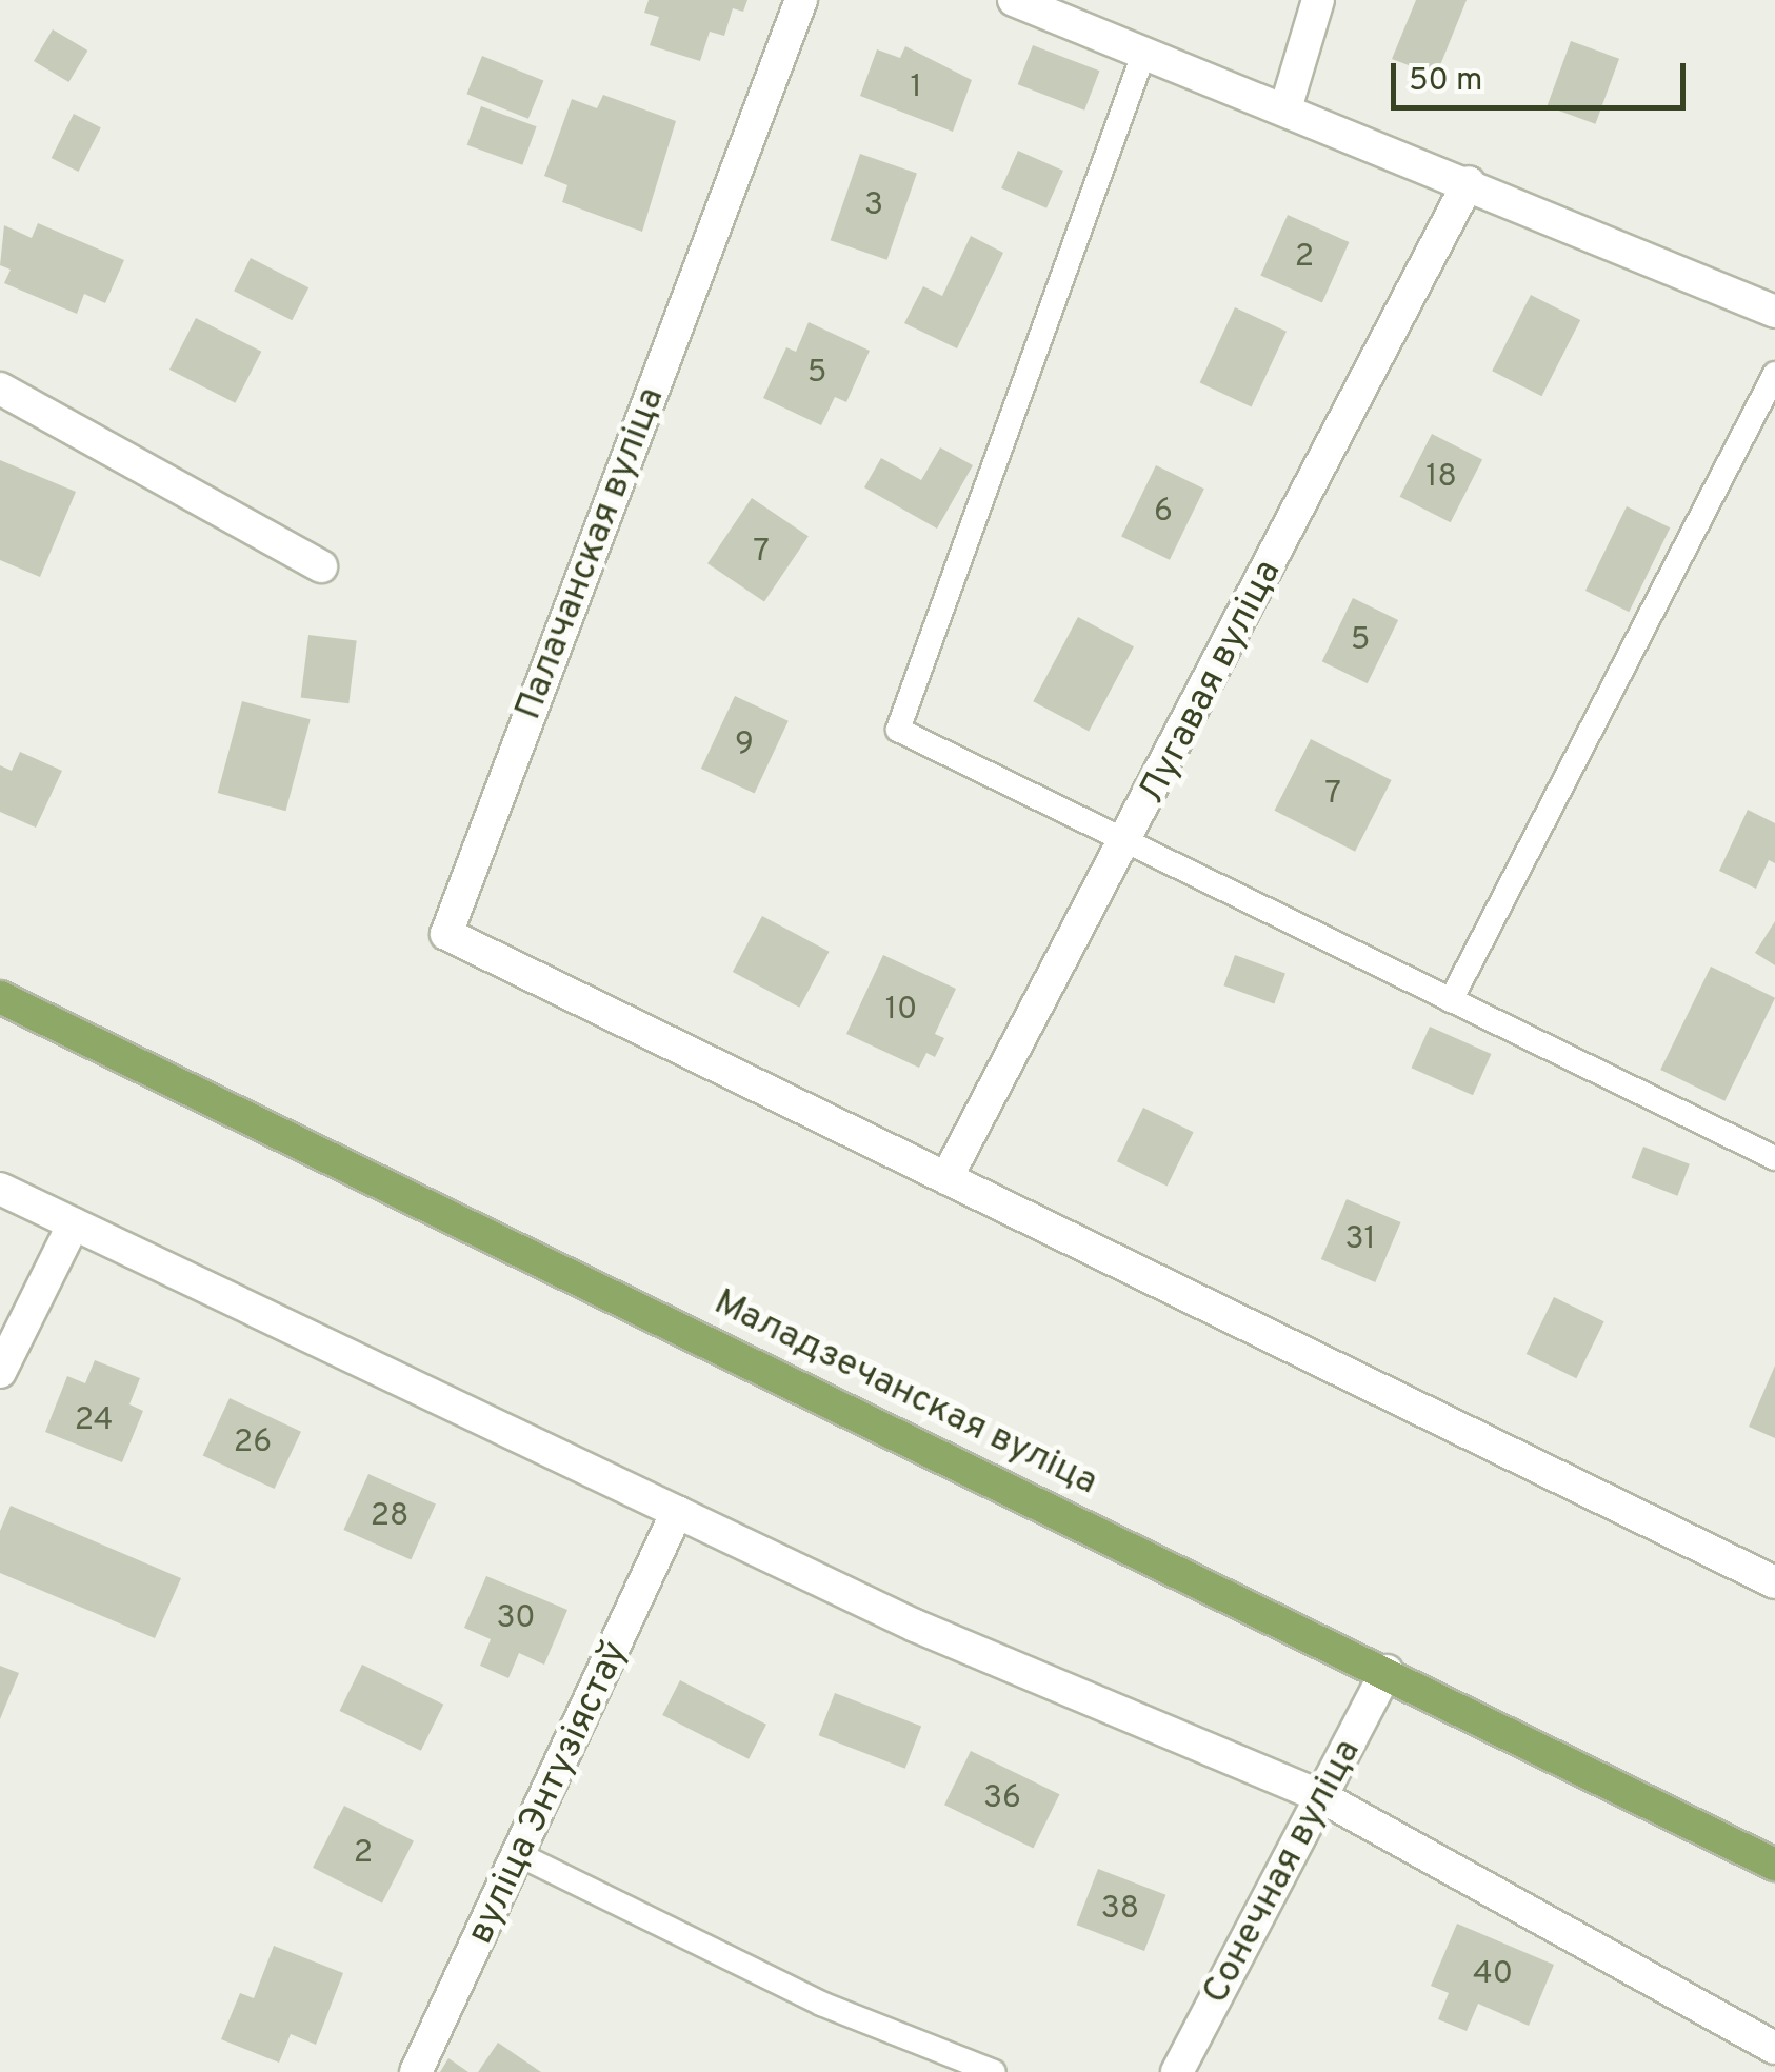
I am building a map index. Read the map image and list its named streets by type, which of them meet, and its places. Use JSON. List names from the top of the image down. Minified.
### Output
{"streets":{"main road":["Маладзечанская вуліца"],"street":["Палачанская вуліца","Лугавая вуліца","вуліца Энтузіястаў","Сонечная вуліца"]},"crossings":[["Палачанская вуліца","Лугавая вуліца"],["Маладзечанская вуліца","Сонечная вуліца"]],"house_numbers":["1","3","2","5","18","6","7","5","9","7","10","31","24","26","28","30","36","2","38","40"],"scale_bar":"50 m"}
